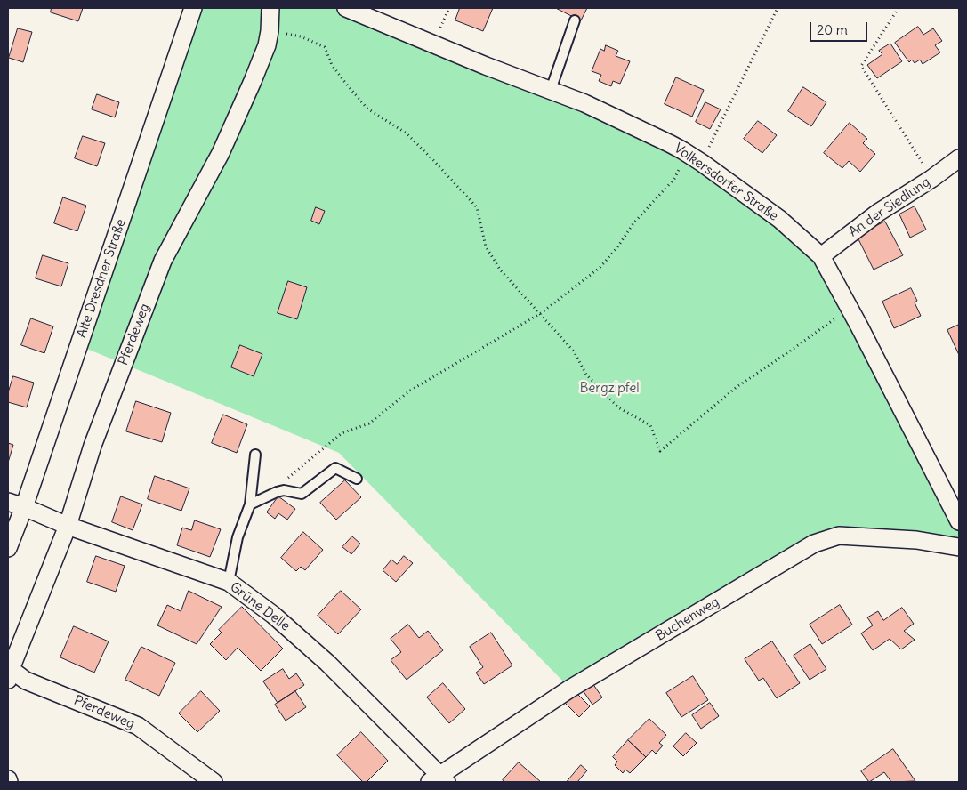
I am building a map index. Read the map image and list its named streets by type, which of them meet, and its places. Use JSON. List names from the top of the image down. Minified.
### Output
{"streets":{"street":["Volkersdorfer Straße","An der Siedlung","Alte Dresdner Straße","Pferdeweg","Grüne Delle","Buchenweg"]},"crossings":[["Volkersdorfer Straße","An der Siedlung"],["Alte Dresdner Straße","Grüne Delle"],["Pferdeweg","Grüne Delle"],["Grüne Delle","Buchenweg"]],"parks":["Bergzipfel"],"scale_bar":"20 m"}
